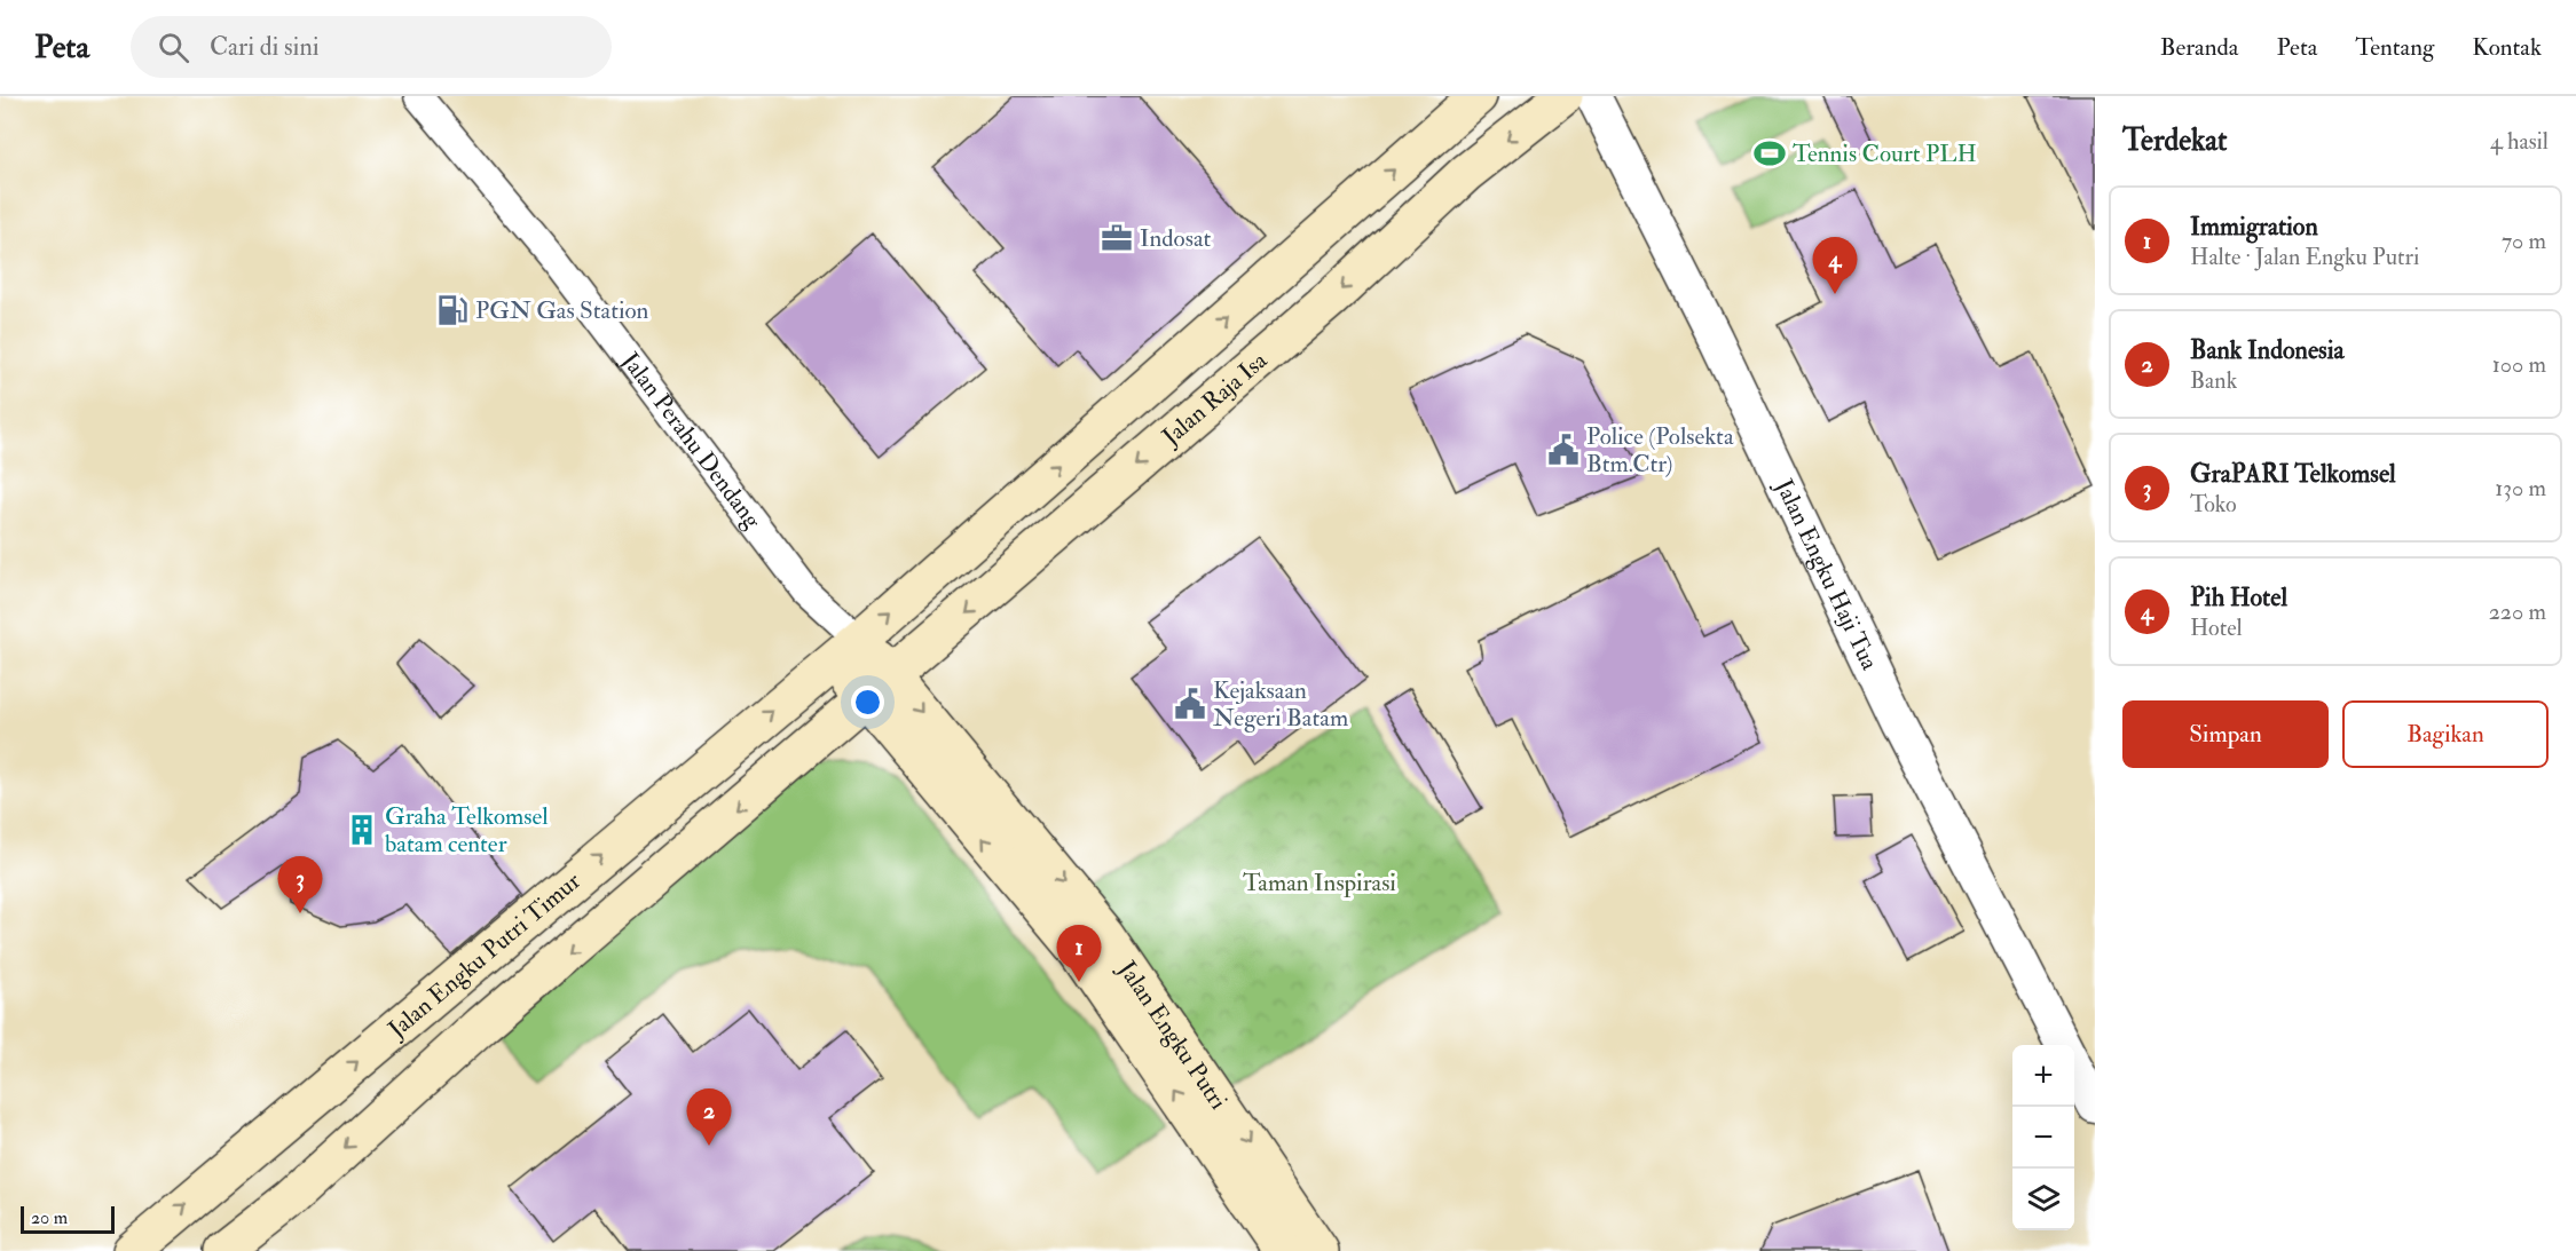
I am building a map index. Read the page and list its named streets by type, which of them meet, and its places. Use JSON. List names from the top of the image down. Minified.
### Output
{"streets":{"main road":["Jalan Raja Isa","Jalan Engku Putri Timur","Jalan Engku Putri"],"street":["Jalan Perahu Dendang","Jalan Engku Haji Tua"]},"crossings":[["Jalan Raja Isa","Jalan Engku Putri"],["Jalan Perahu Dendang","Jalan Engku Putri Timur"],["Jalan Perahu Dendang","Jalan Engku Putri"],["Jalan Engku Putri Timur","Jalan Engku Putri"]],"parks":["Taman Inspirasi"],"places":{"sports":["Tennis Court PLH"],"office":["Indosat"],"fuel station":["PGN Gas Station"],"public building":["Police (Polsekta Btm.Ctr)","Kejaksaan Negeri Batam"],"building":["Graha Telkomsel batam center"]},"scale_bar":"20 m","page":{"header":"Peta","search":"Cari di sini","nav":["Beranda","Peta","Tentang","Kontak"],"heading":["Terdekat","4 hasil"],"list":[{"mark":"1","name":"Immigration","note":"Halte · Jalan Engku Putri","value":"70 m"},{"mark":"2","name":"Bank Indonesia","note":"Bank","value":"100 m"},{"mark":"3","name":"GraPARI Telkomsel","note":"Toko","value":"130 m"},{"mark":"4","name":"Pih Hotel","note":"Hotel","value":"220 m"}],"pins":["4","3","1","2"],"buttons":["Simpan","Bagikan"],"map_buttons":["+","−"],"scale":"20 m"}}
